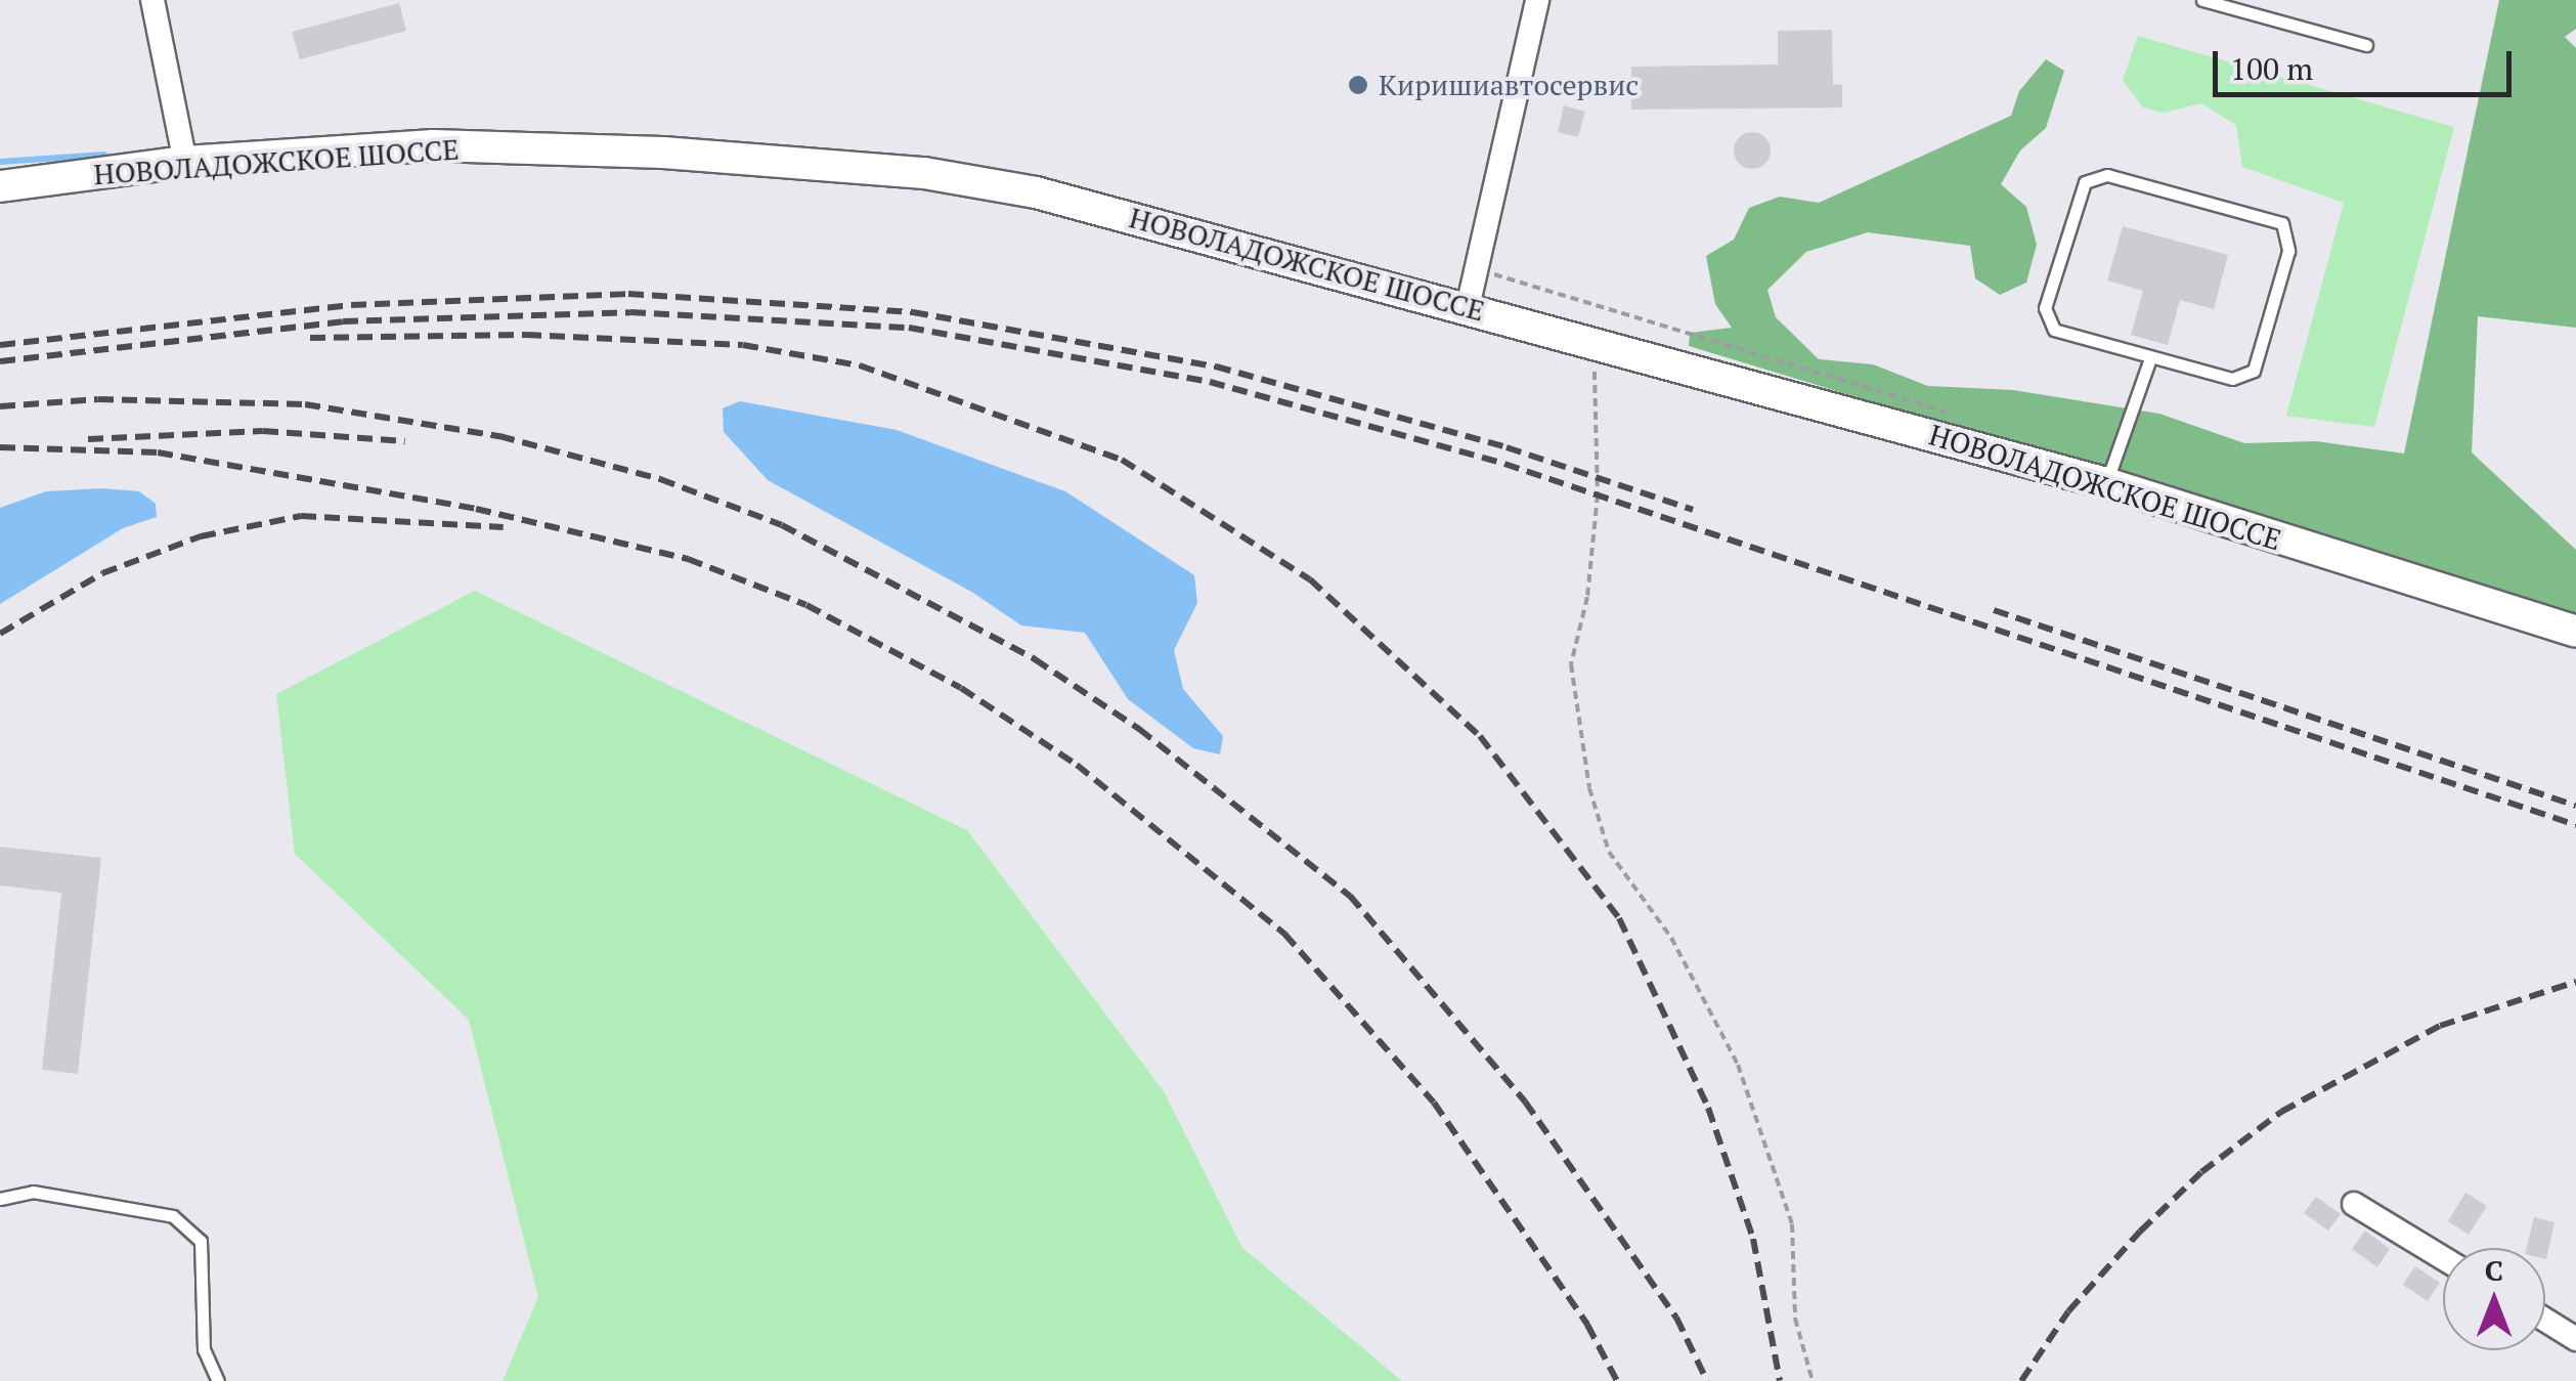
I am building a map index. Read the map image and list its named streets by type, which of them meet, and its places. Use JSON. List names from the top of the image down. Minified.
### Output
{"streets":{"main road":["НОВОЛАДОЖСКОЕ ШОССЕ"]},"places":["Киришиавтосервис"],"scale_bar":"100 m","north":"top"}
